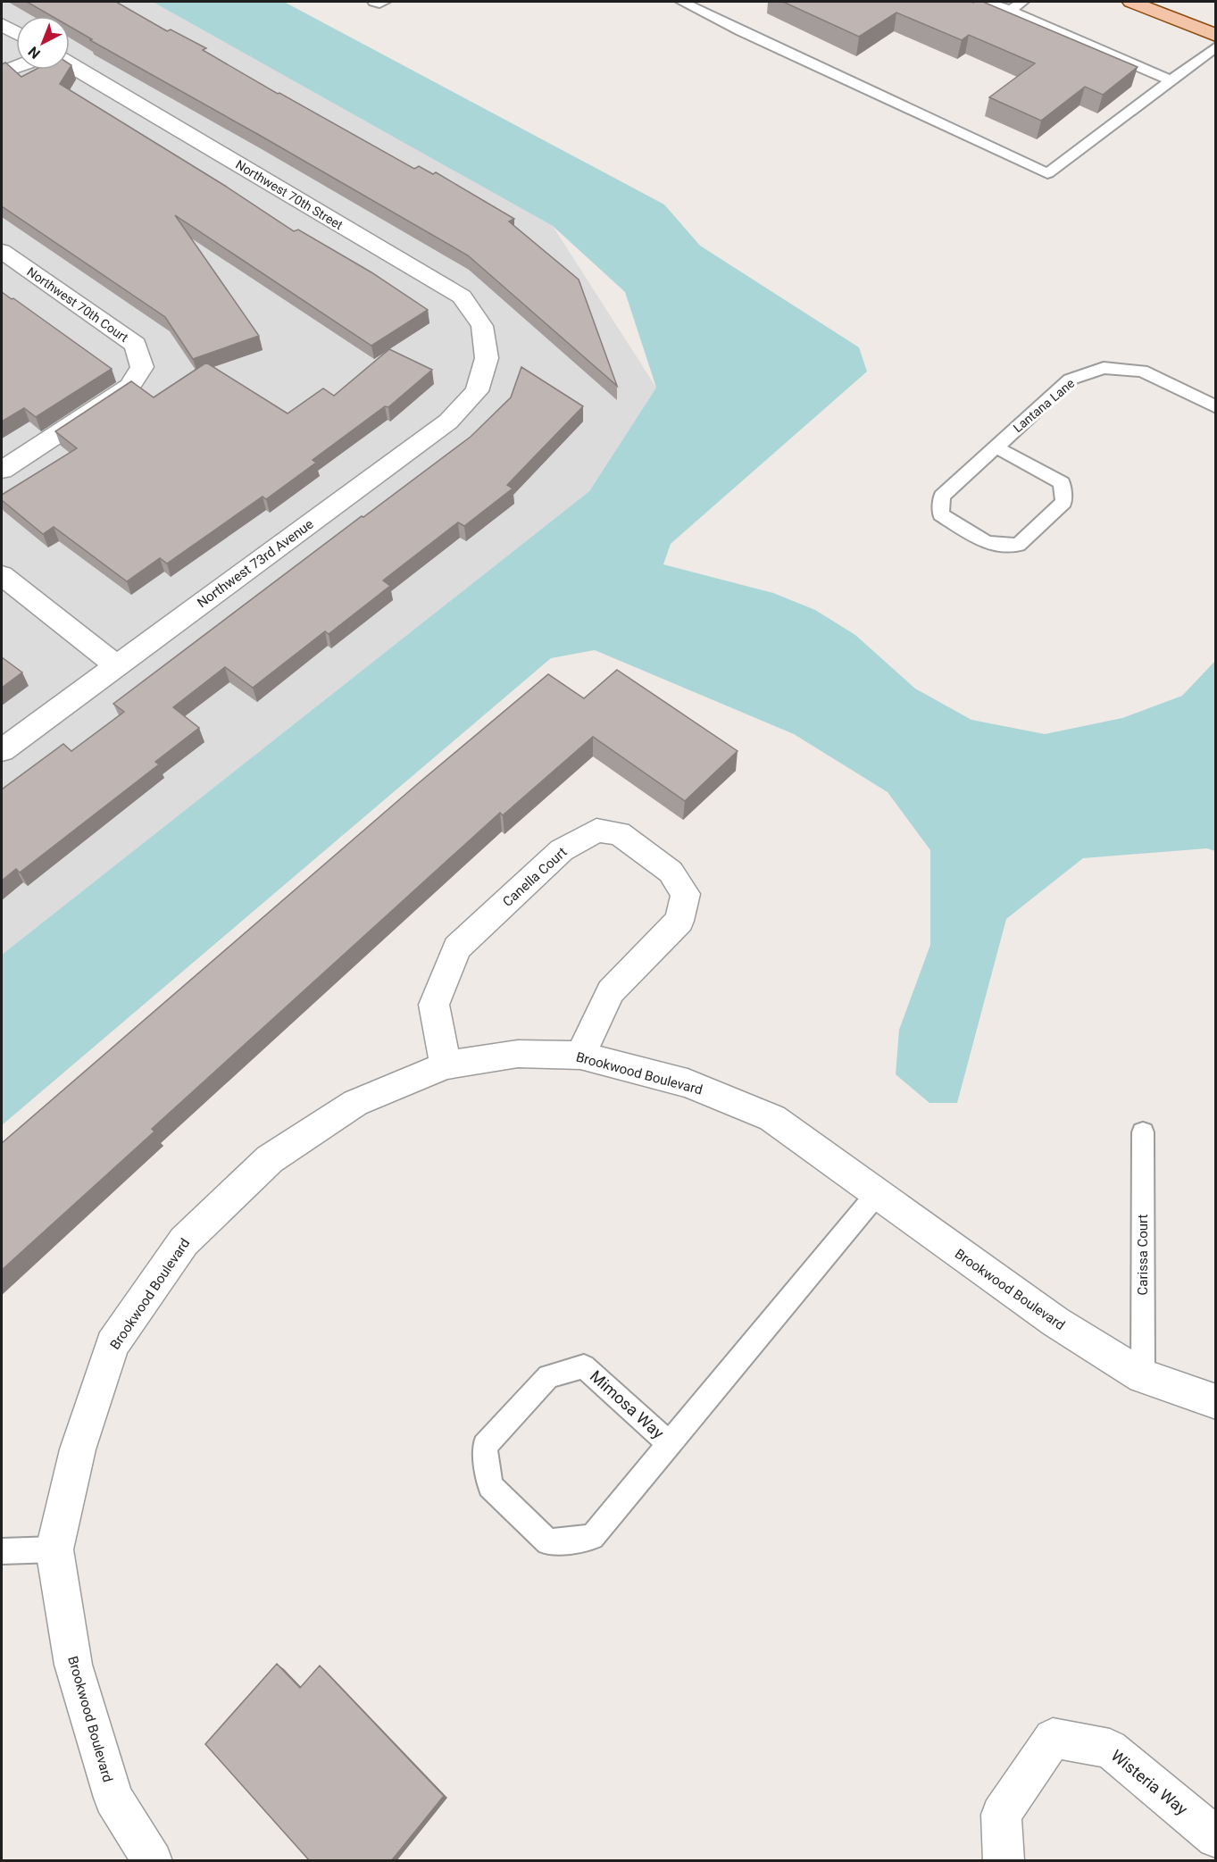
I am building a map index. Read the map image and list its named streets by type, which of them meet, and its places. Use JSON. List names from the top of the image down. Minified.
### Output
{"streets":{"street":["Northwest 70th Street","Northwest 70th Court","Northwest 73rd Avenue","Canella Court","Brookwood Boulevard","Wisteria Way"],"lane":["Lantana Lane","Carissa Court","Mimosa Way"]},"crossings":[["Northwest 70th Street","Northwest 73rd Avenue"],["Canella Court","Brookwood Boulevard"],["Brookwood Boulevard","Carissa Court"],["Brookwood Boulevard","Mimosa Way"]],"north":"bottom left"}
